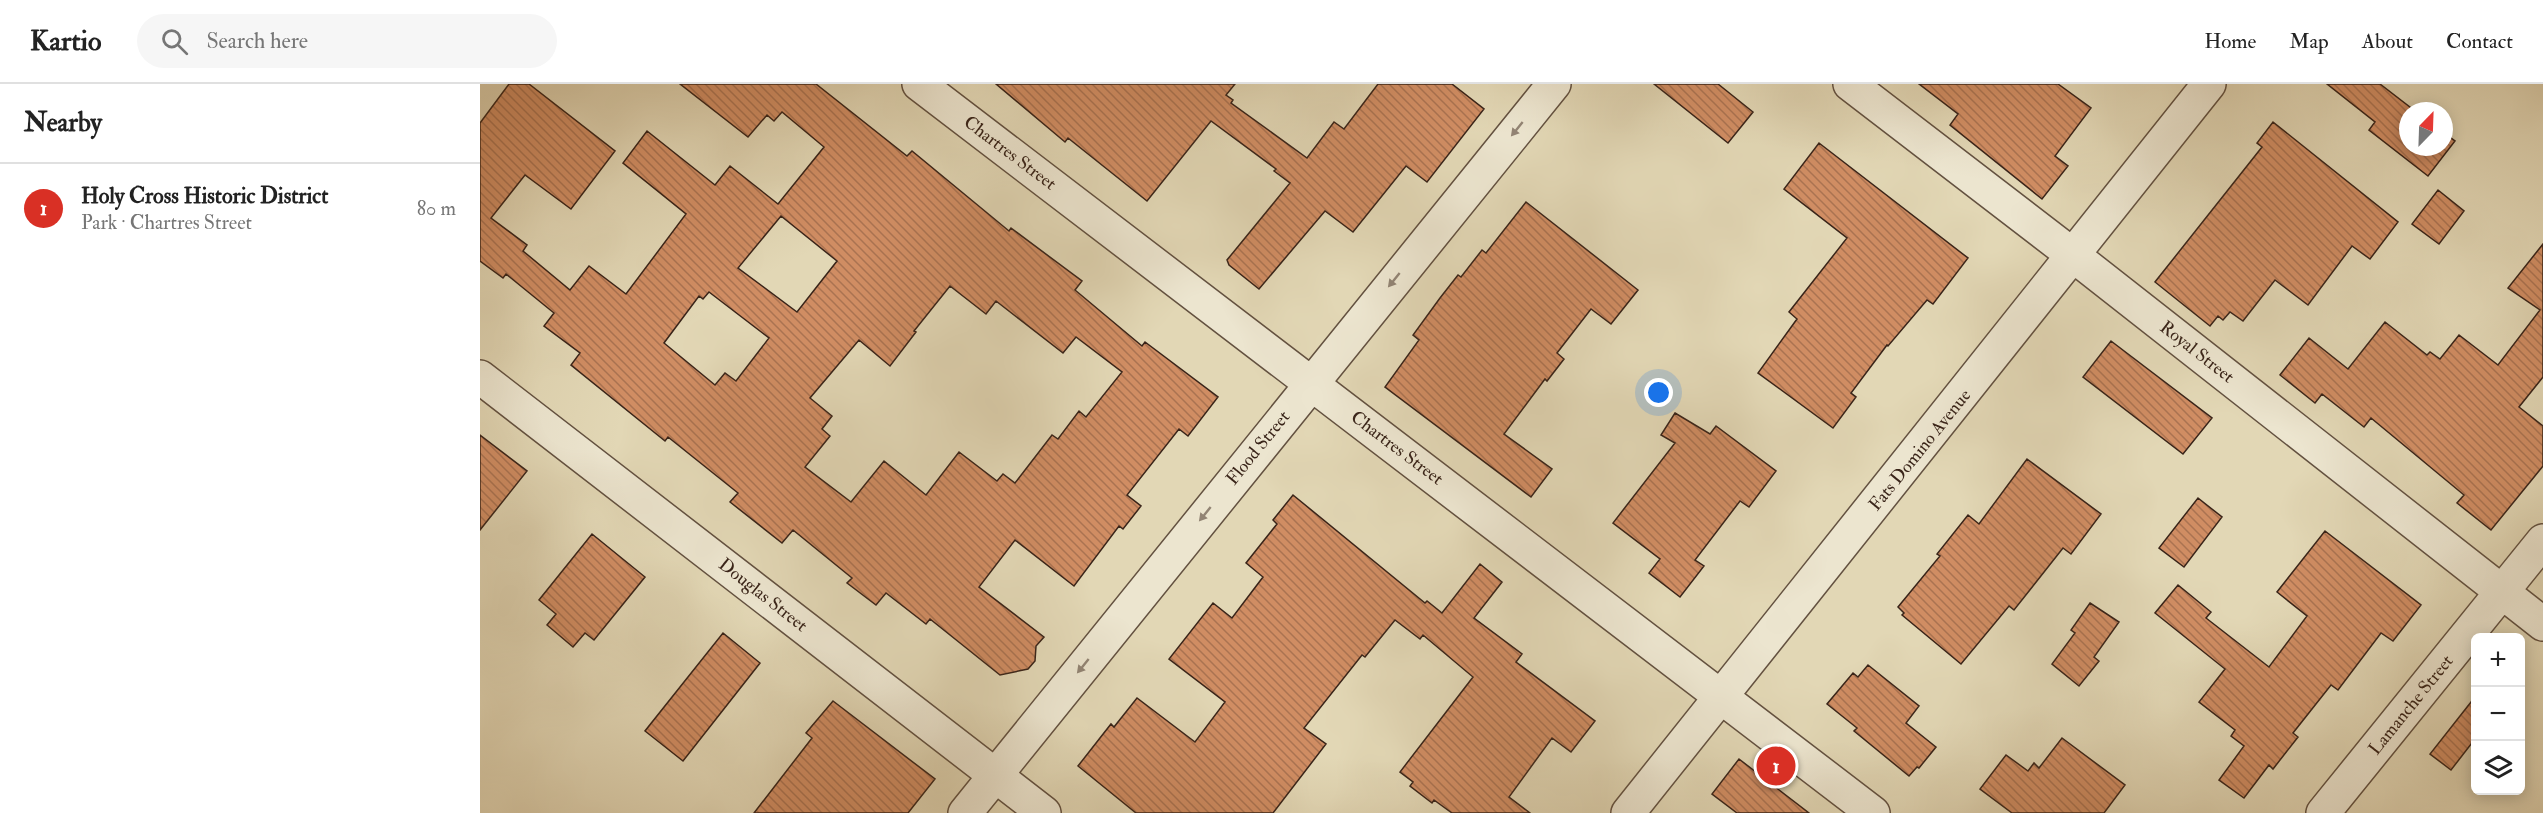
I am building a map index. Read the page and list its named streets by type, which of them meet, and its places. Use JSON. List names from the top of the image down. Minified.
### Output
{"streets":{"street":["Chartres Street","Royal Street","Flood Street","Fats Domino Avenue","Douglas Street","Lamanche Street"]},"crossings":[["Chartres Street","Flood Street"],["Chartres Street","Fats Domino Avenue"],["Royal Street","Fats Domino Avenue"],["Royal Street","Lamanche Street"],["Flood Street","Douglas Street"]],"one_way":["Flood Street"],"north":"top right","page":{"header":"Kartio","search":"Search here","nav":["Home","Map","About","Contact"],"heading":"Nearby","list":[{"mark":"1","name":"Holy Cross Historic District","note":"Park · Chartres Street","value":"80 m"}],"map_buttons":["+","−"],"pins":"1"}}
